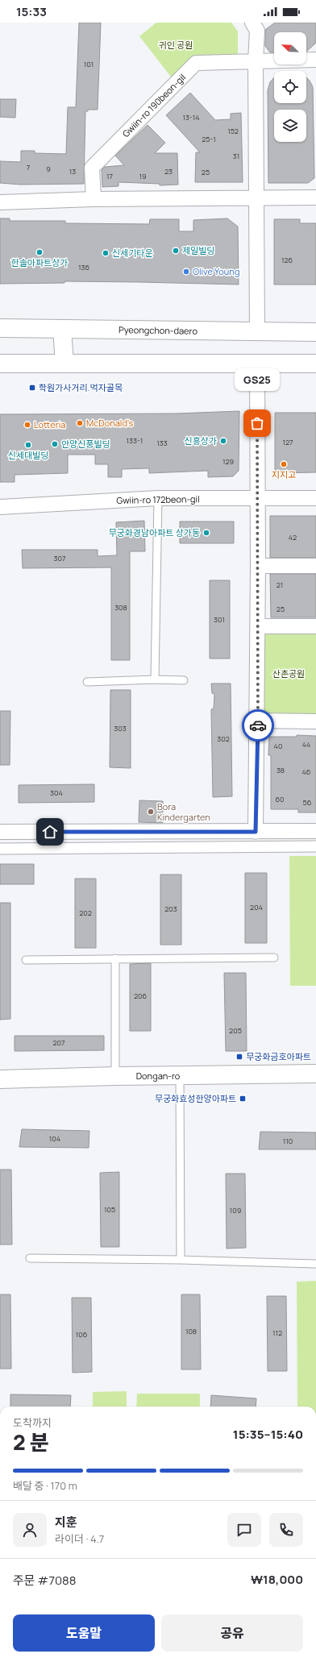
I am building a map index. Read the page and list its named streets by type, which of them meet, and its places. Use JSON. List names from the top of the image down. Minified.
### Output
{"streets":{"street":["Gwiin-ro 190beon-gil","Pyeongchon-daero","Gwiin-ro 172beon-gil","Dongan-ro"]},"parks":["귀인 공원","산촌공원"],"places":{"other":["제일빌딩","한솔아파트상가","신세기타운","Olive Young","McDonald's","GS25","Lotteria","신흥상가","안양신풍빌딩","신세대빌딩","지지고","무궁화경남아파트 상가동","Bora Kindergarten"],"transit":["학원가사거리.먹자골목","무궁화금호아파트","무궁화효성한양아파트"]},"house_numbers":["101","13-14","152","25-1","31","7","9","13","23","25","17","19","126","136","133-1","127","133","129","42","307","21","308","25","301","303","302","44","40","38","46","304","60","56","204","203","202","206","205","207","104","110","105","109","108","112","106"],"north":"top left","page":{"status":"15:33","bubble":"GS25","heading":["2 분","도착까지","15:35–15:40"],"panel":["지훈","라이더 · 4.7","주문 #7088","₩18,000"],"bar":"배달 중 · 170 m","buttons":["도움말","공유"]}}
